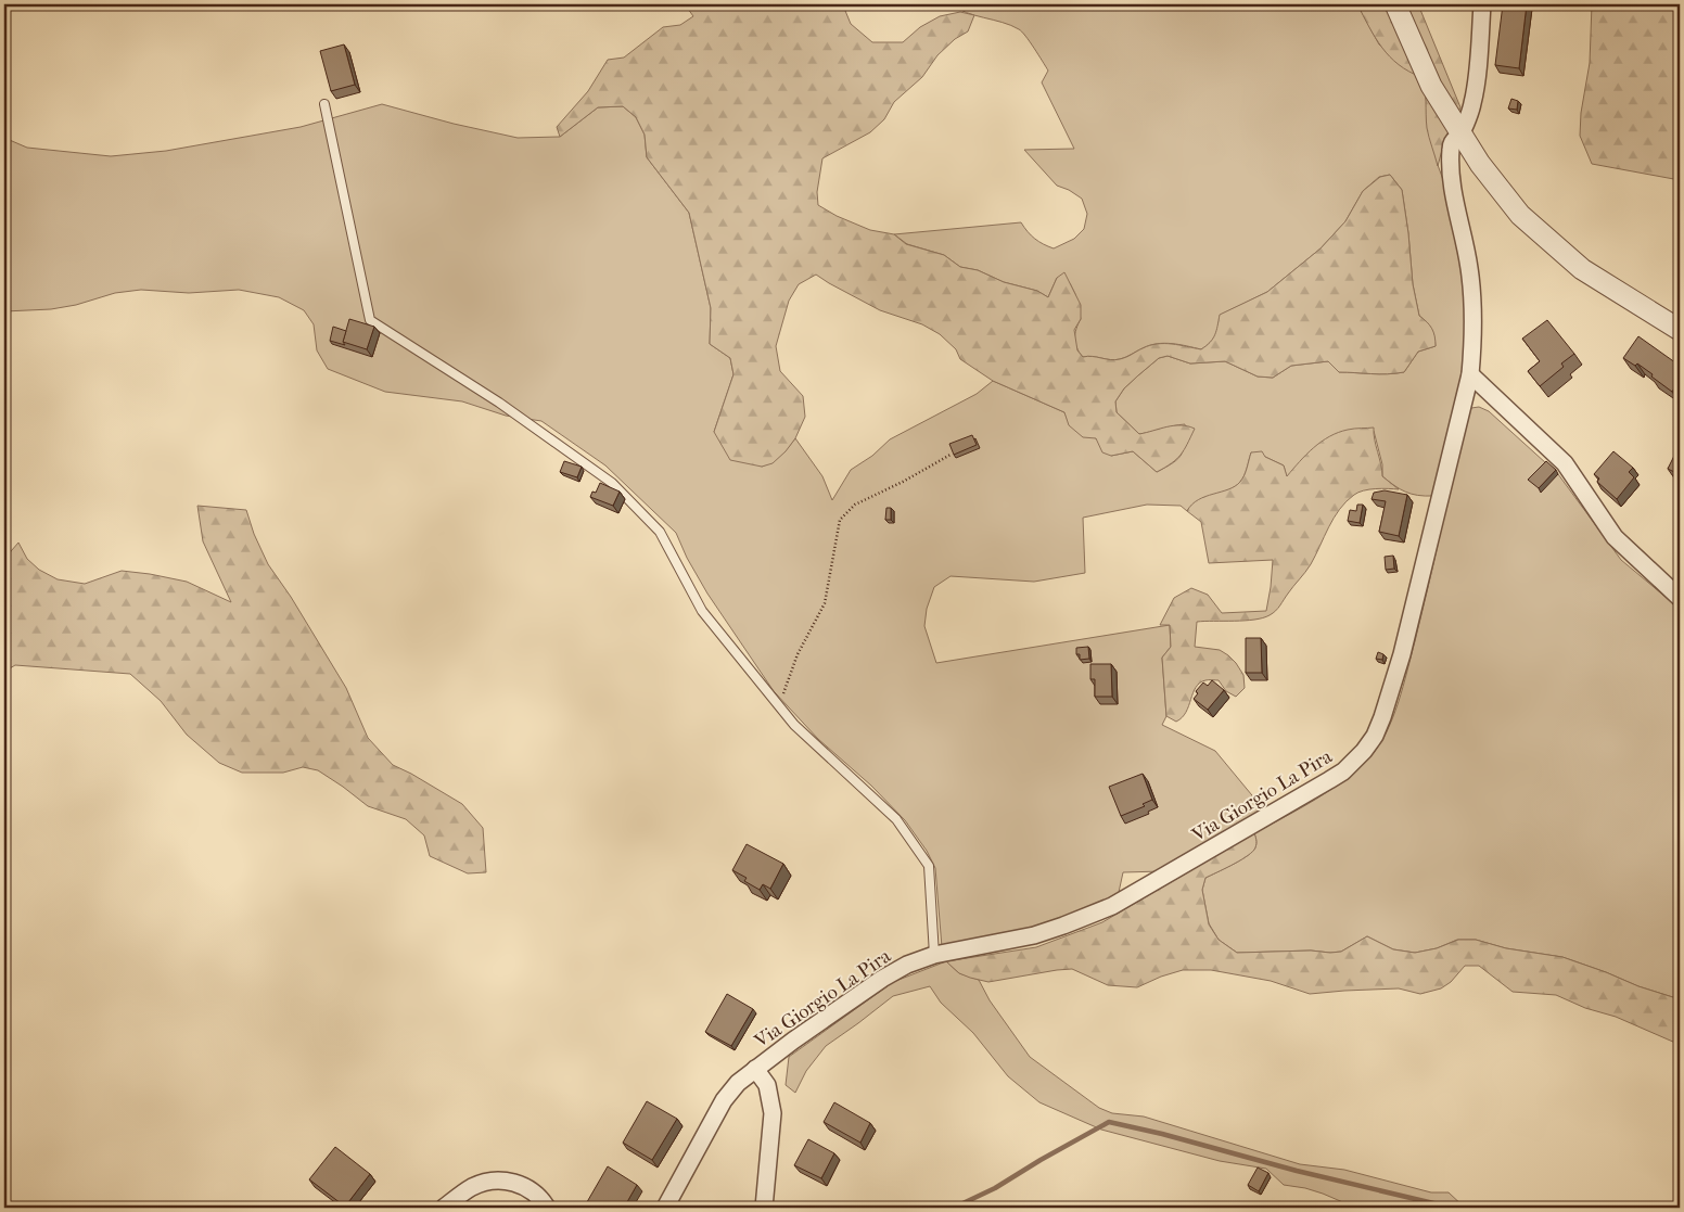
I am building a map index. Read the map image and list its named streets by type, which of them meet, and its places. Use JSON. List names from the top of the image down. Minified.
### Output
{"streets":{"street":["Via Giorgio La Pira"]}}
